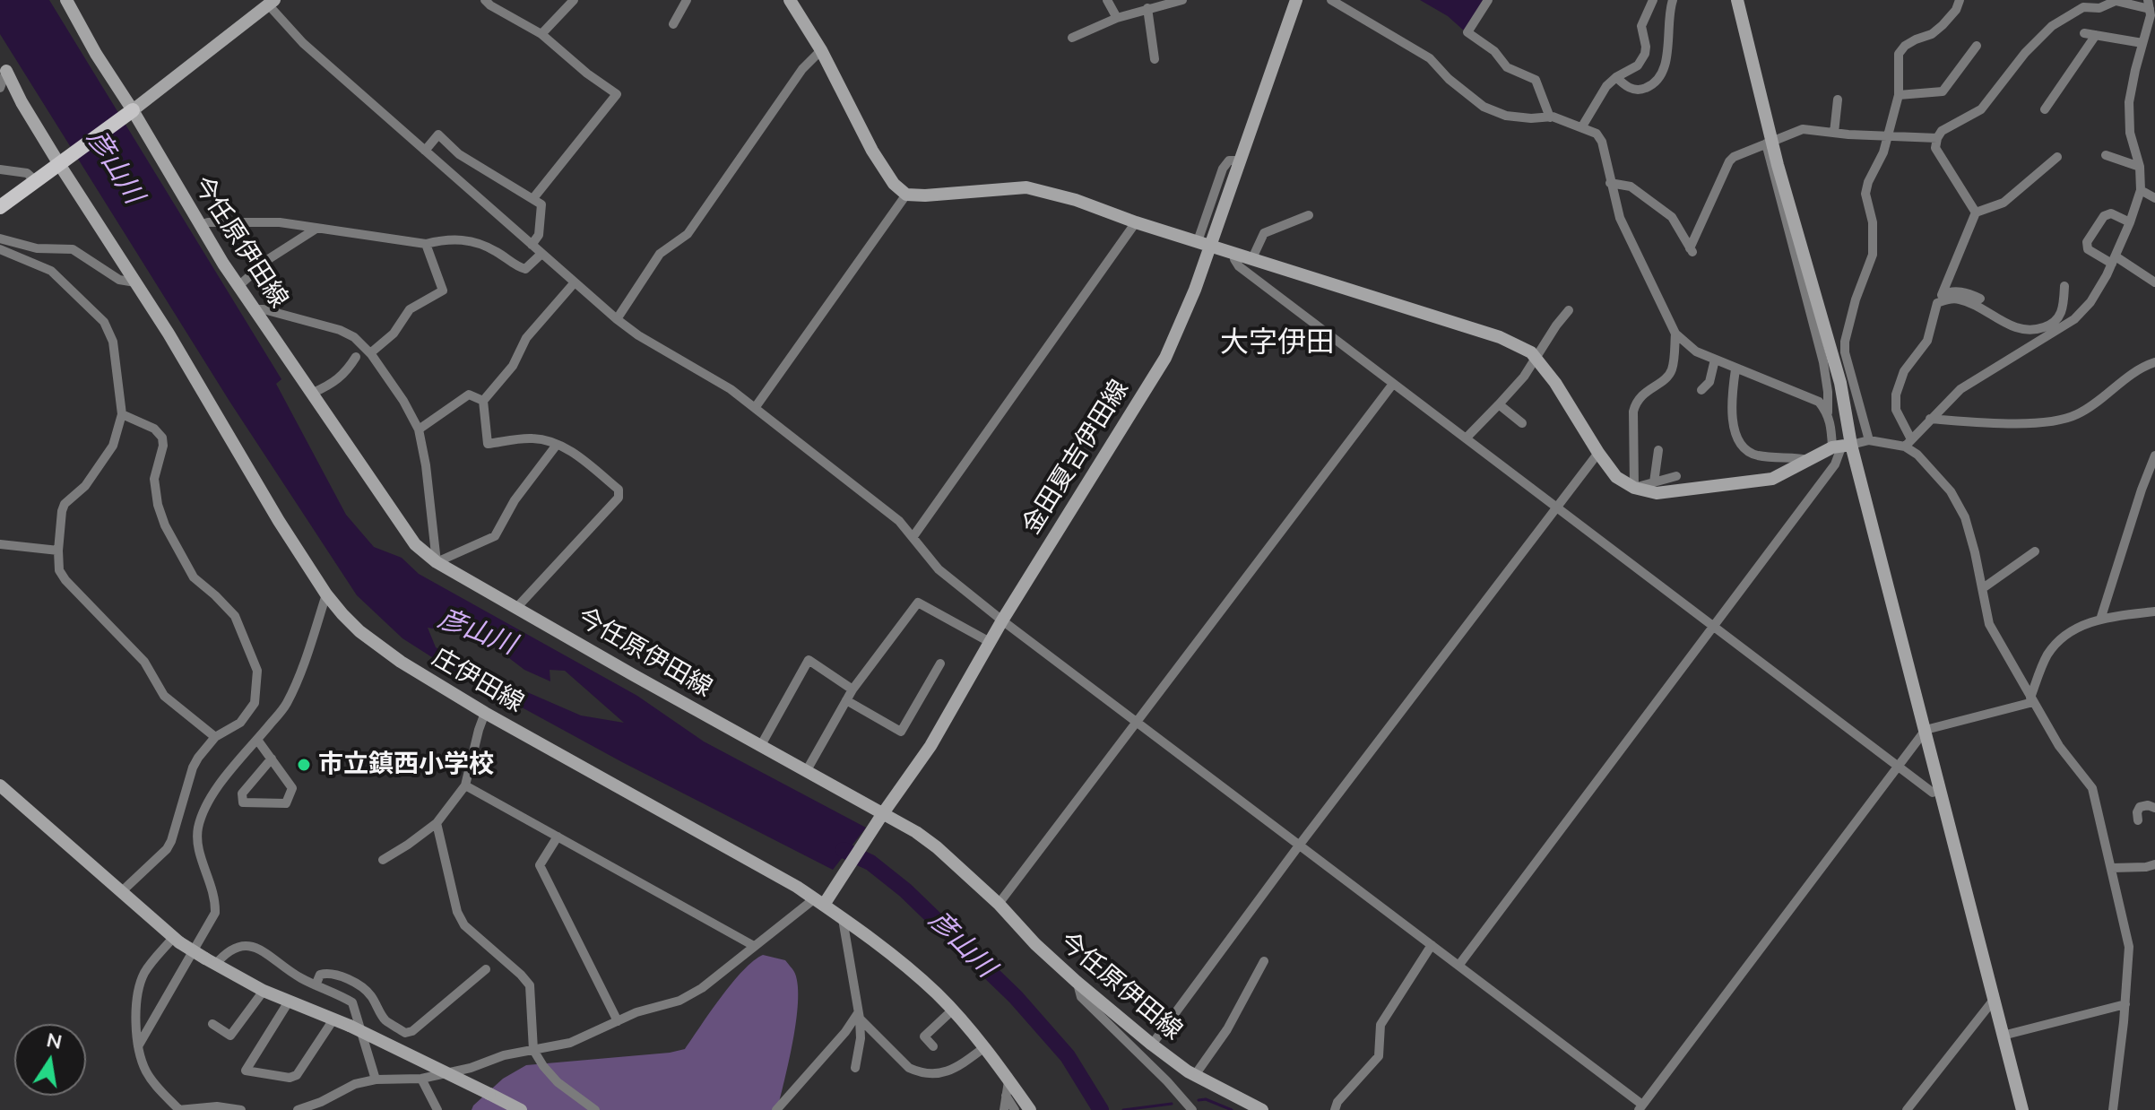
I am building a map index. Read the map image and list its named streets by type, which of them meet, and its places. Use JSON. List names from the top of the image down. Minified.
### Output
{"streets":{"main road":["今任原伊田線","金田夏吉伊田線","庄伊田線"]},"crossings":[["今任原伊田線","金田夏吉伊田線"],["金田夏吉伊田線","庄伊田線"]],"districts":["大字伊田"],"water":["彦山川"],"places":["市立鎮西小学校"],"north":"top"}
